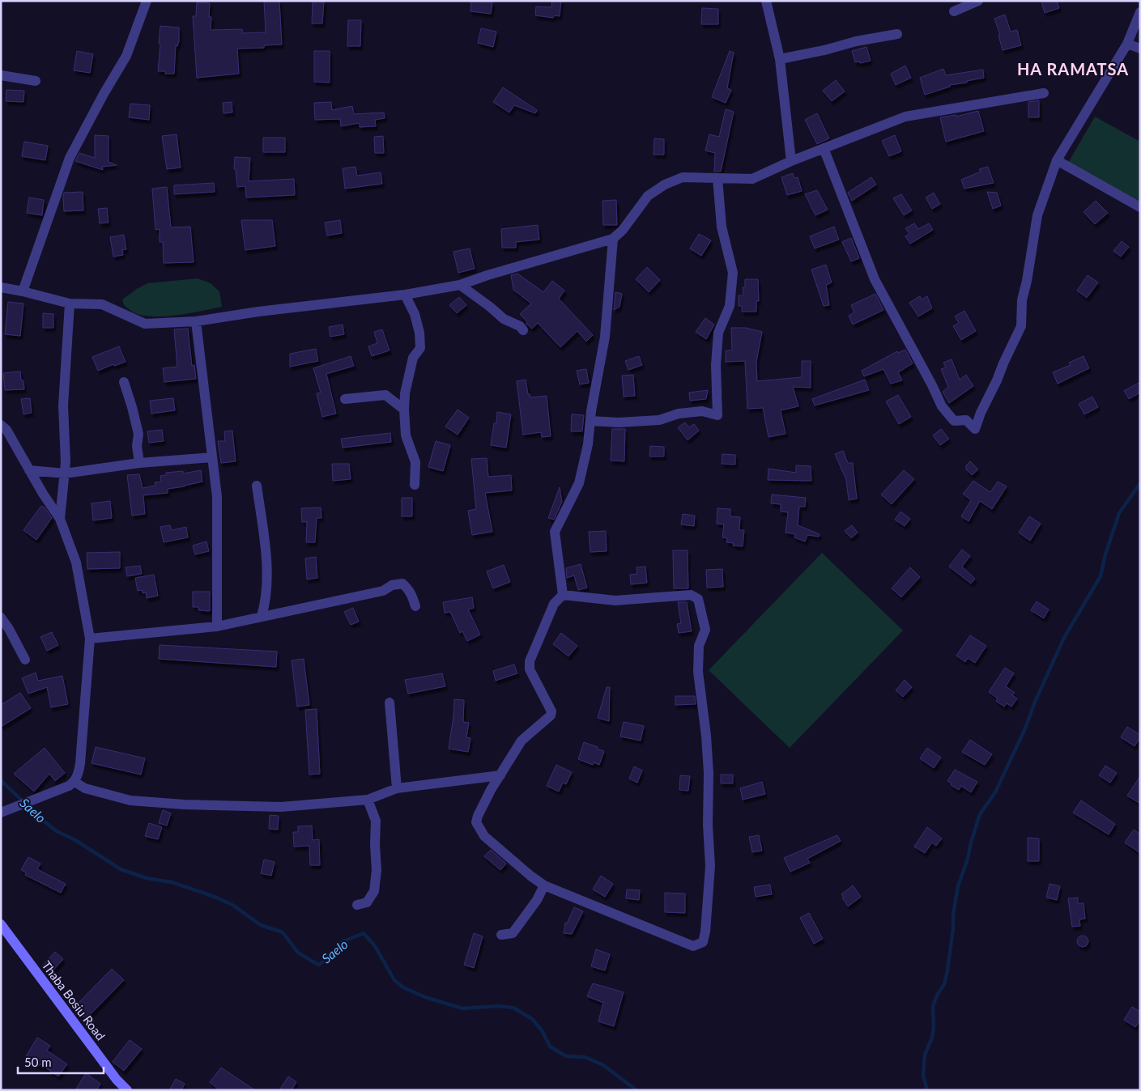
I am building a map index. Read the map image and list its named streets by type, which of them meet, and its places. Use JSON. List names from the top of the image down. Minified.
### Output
{"streets":{"street":["Thaba Bosiu Road"]},"districts":["HA RAMATSA"],"water":["Saelo"],"scale_bar":"50 m"}
